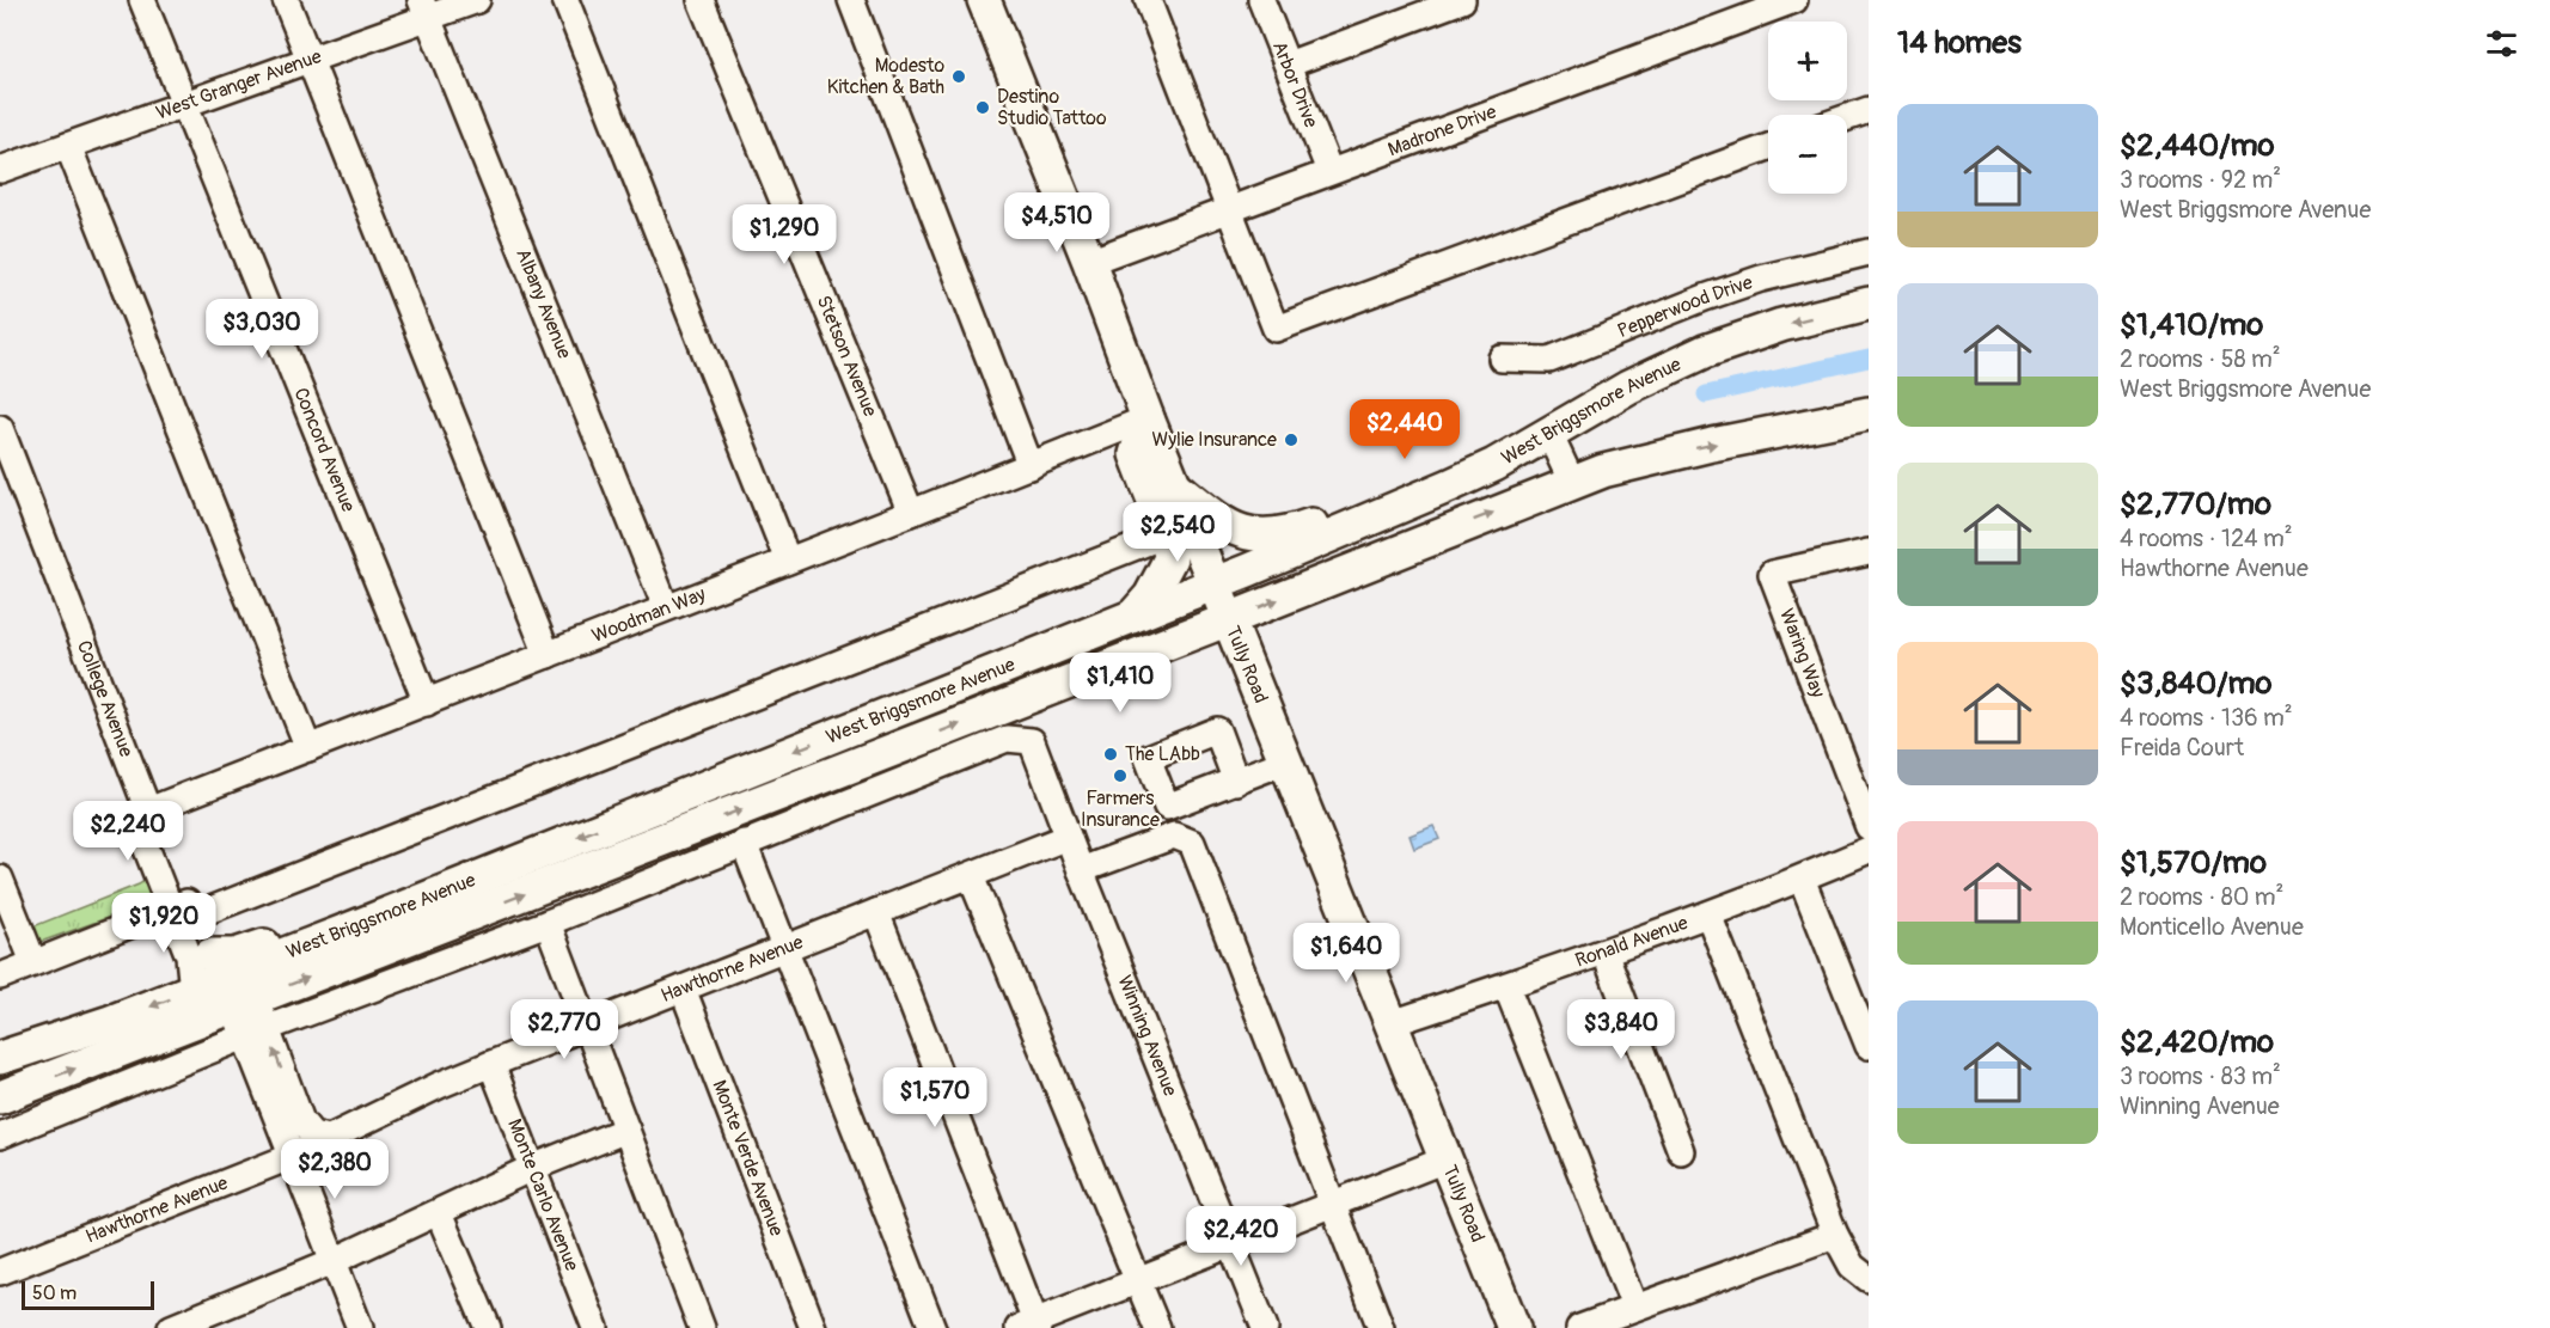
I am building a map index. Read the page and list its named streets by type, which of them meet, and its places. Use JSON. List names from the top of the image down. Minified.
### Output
{"streets":{"main road":["West Briggsmore Avenue","Tully Road"],"street":["West Granger Avenue","Arbor Drive","Madrone Drive","Albany Avenue","Pepperwood Drive","Stetson Avenue","Concord Avenue","Woodman Way","Waring Way","College Avenue","Ronald Avenue","Hawthorne Avenue","Winning Avenue","Monte Verde Avenue","Monte Carlo Avenue"]},"crossings":[["West Granger Avenue","Albany Avenue"],["West Granger Avenue","Concord Avenue"],["Arbor Drive","Madrone Drive"],["Madrone Drive","Tully Road"],["Albany Avenue","Woodman Way"],["Stetson Avenue","Woodman Way"],["West Briggsmore Avenue","Tully Road"],["Concord Avenue","Woodman Way"],["Woodman Way","Tully Road"],["Woodman Way","College Avenue"],["Tully Road","Ronald Avenue"],["Hawthorne Avenue","Winning Avenue"],["Hawthorne Avenue","Monte Verde Avenue"],["Hawthorne Avenue","Monte Carlo Avenue"]],"places":["Modesto Kitchen & Bath","Destino Studio Tattoo","Wylie Insurance","The LAbb","Farmers Insurance"],"scale_bar":"50 m","page":{"heading":"14 homes","map_buttons":["+","−"],"list":[{"name":"$2,440/mo","note":"3 rooms · 92 m² · West Briggsmore Avenue"},{"name":"$1,410/mo","note":"2 rooms · 58 m² · West Briggsmore Avenue"},{"name":"$2,770/mo","note":"4 rooms · 124 m² · Hawthorne Avenue"},{"name":"$3,840/mo","note":"4 rooms · 136 m² · Freida Court"},{"name":"$1,570/mo","note":"2 rooms · 80 m² · Monticello Avenue"},{"name":"$2,420/mo","note":"3 rooms · 83 m² · Winning Avenue"}],"price":["$4,510","$1,290","$3,030","$2,440","$2,540","$1,410","$2,240","$1,920","$1,640","$2,770","$3,840","$1,570","$2,380","$2,420"],"scale":"50 m"}}
